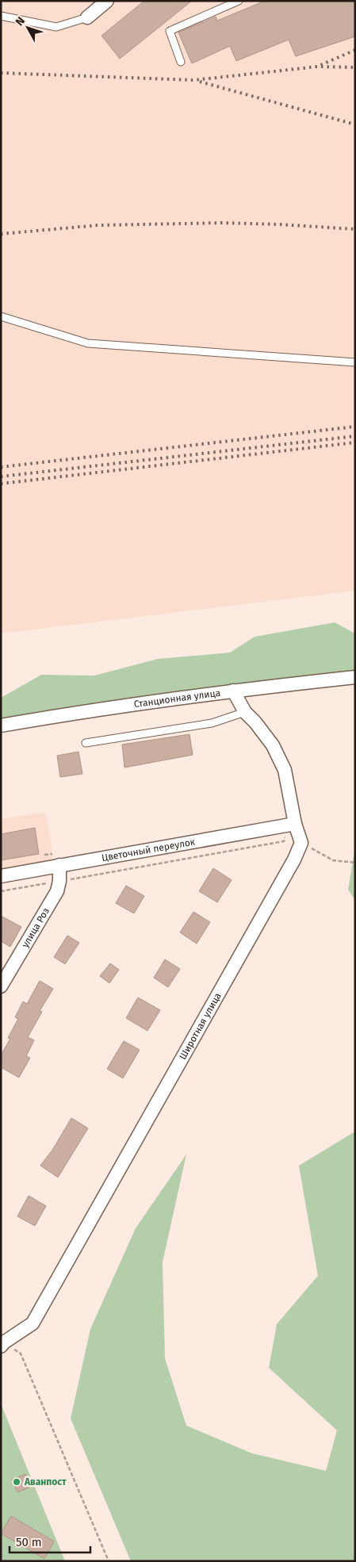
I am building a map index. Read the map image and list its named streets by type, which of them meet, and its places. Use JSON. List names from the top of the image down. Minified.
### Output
{"streets":{"street":["Станционная улица","Цветочный переулок","улица Роз","Широтная улица"]},"crossings":[["Цветочный переулок","улица Роз"]],"places":["Аванпост"],"scale_bar":"50 m","north":"top left"}
